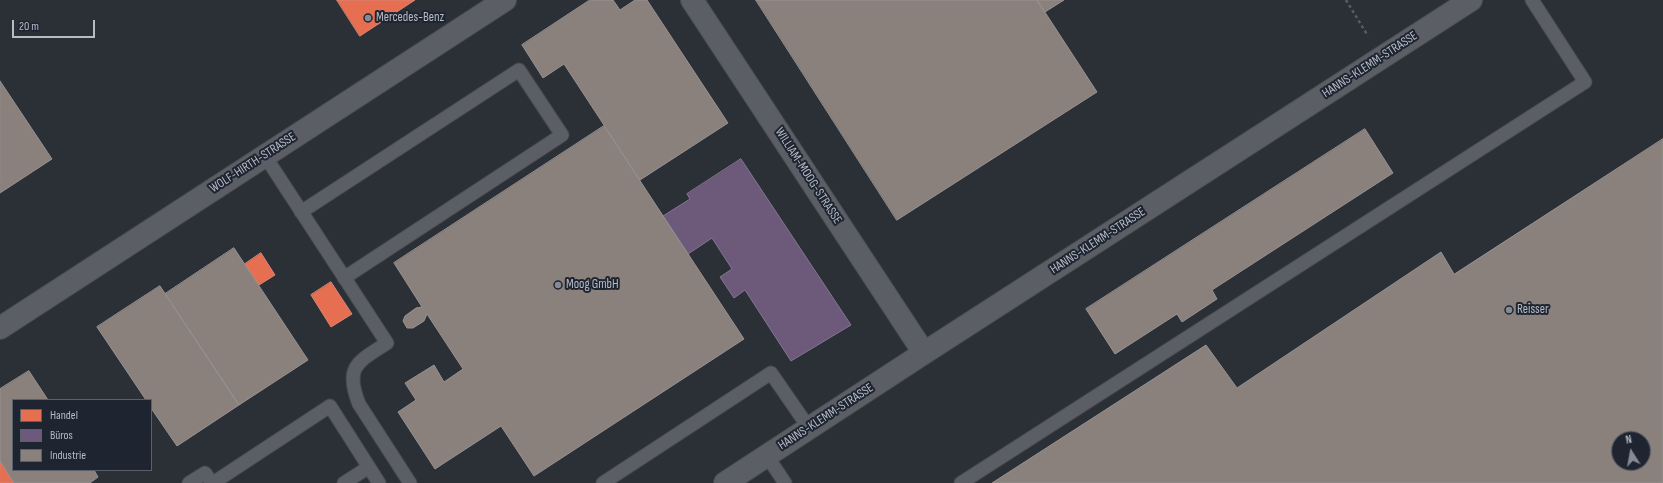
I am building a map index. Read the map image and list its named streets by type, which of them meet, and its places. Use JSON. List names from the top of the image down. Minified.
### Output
{"streets":{"street":["HANNS-KLEMM-STRASSE","WOLF-HIRTH-STRASSE","WILLIAM-MOOG-STRASSE"]},"crossings":[["HANNS-KLEMM-STRASSE","WILLIAM-MOOG-STRASSE"]],"places":["Mercedes-Benz","Moog GmbH","Reisser"],"legend":["Handel","Büros","Industrie"],"scale_bar":"20 m","north":"top"}
